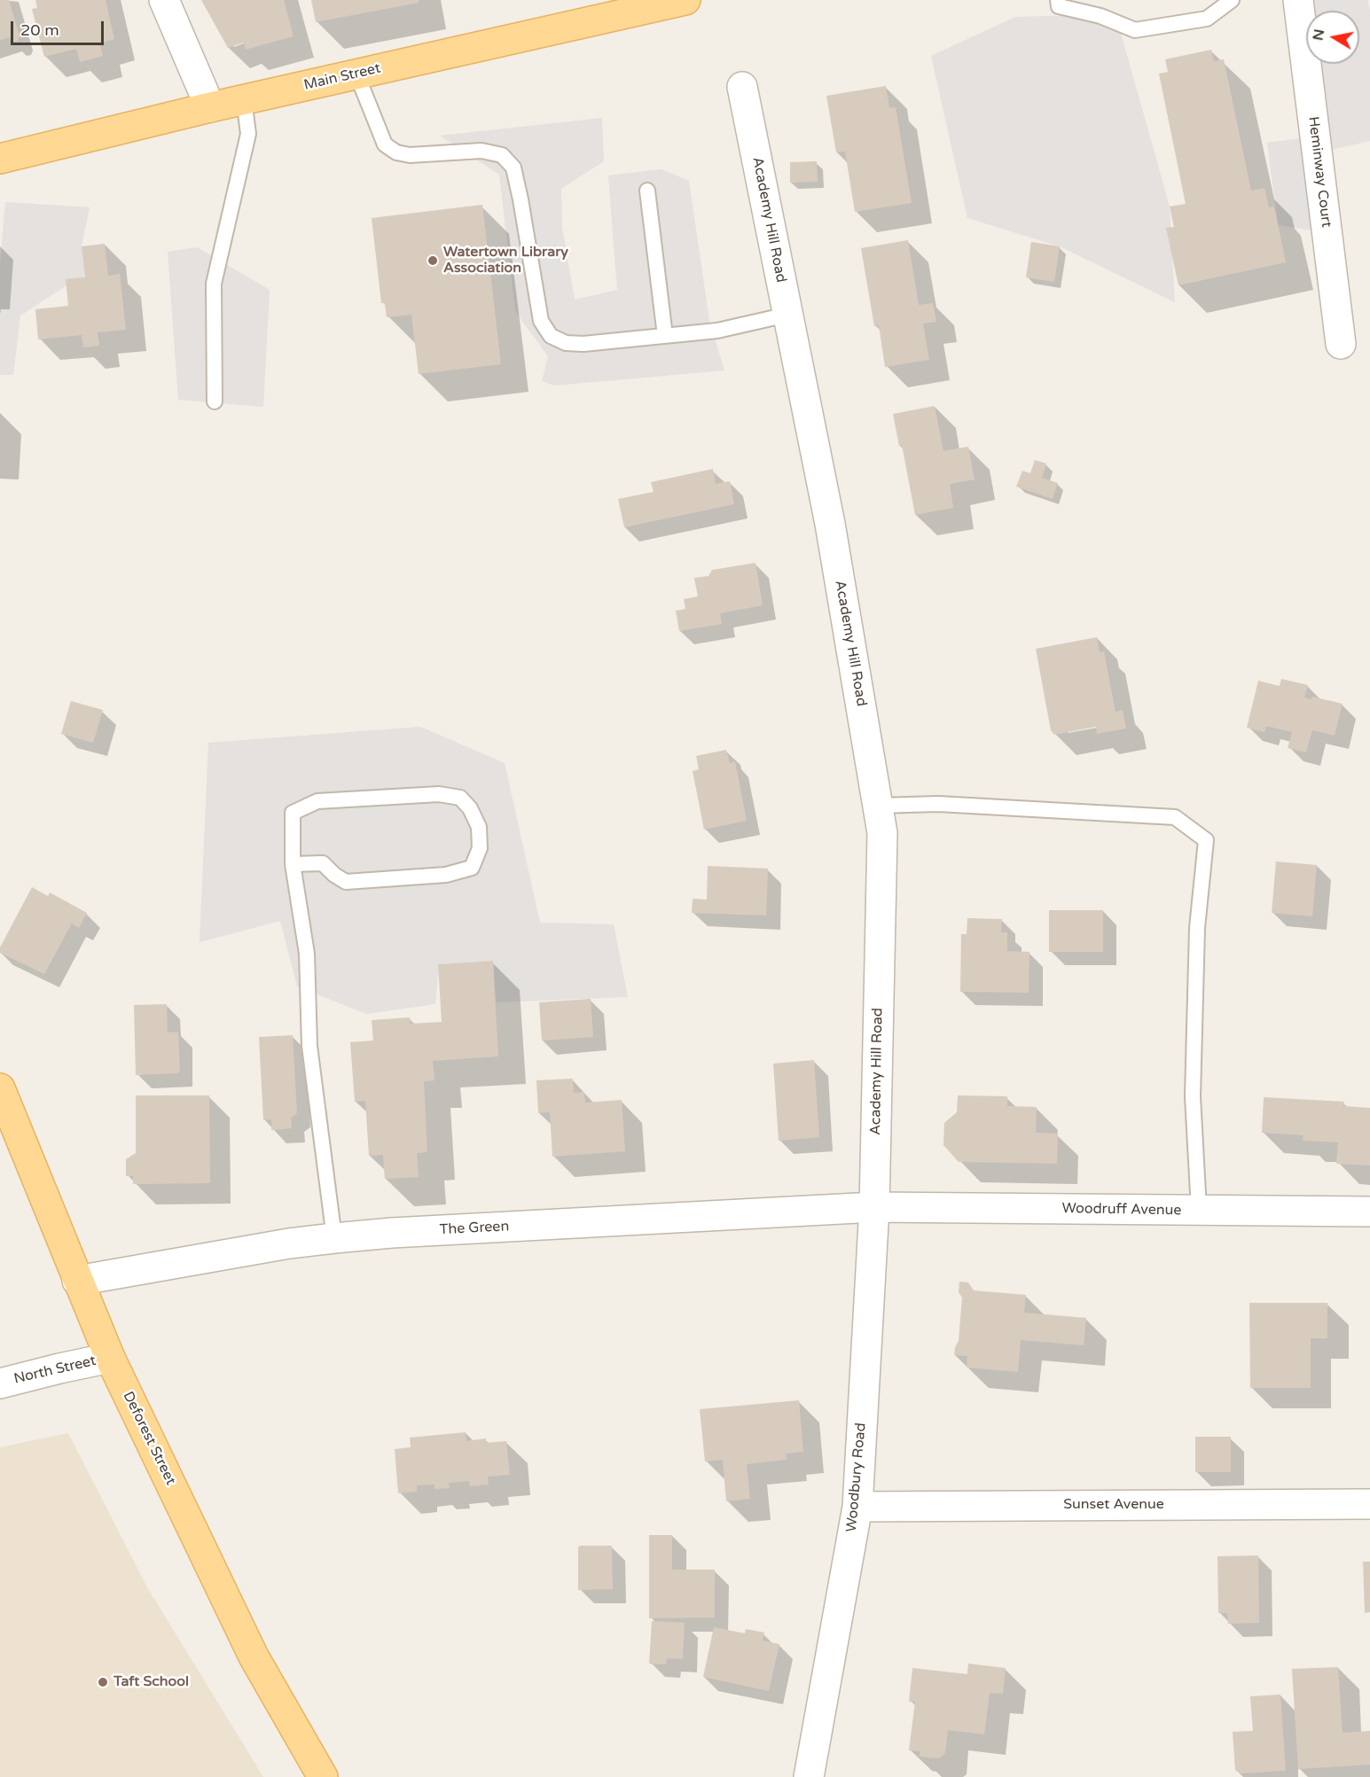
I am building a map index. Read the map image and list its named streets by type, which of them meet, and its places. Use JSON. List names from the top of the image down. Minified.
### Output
{"streets":{"main road":["Main Street","Deforest Street"],"street":["Heminway Court","Academy Hill Road","Woodruff Avenue","The Green","North Street","Woodbury Road","Sunset Avenue"]},"crossings":[["Academy Hill Road","Woodruff Avenue"],["Academy Hill Road","The Green"],["Academy Hill Road","Woodbury Road"],["Woodruff Avenue","The Green"],["Woodruff Avenue","Woodbury Road"],["The Green","Deforest Street"],["The Green","Woodbury Road"],["North Street","Deforest Street"],["Woodbury Road","Sunset Avenue"]],"places":["Watertown Library Association","Taft School"],"scale_bar":"20 m","north":"left"}
